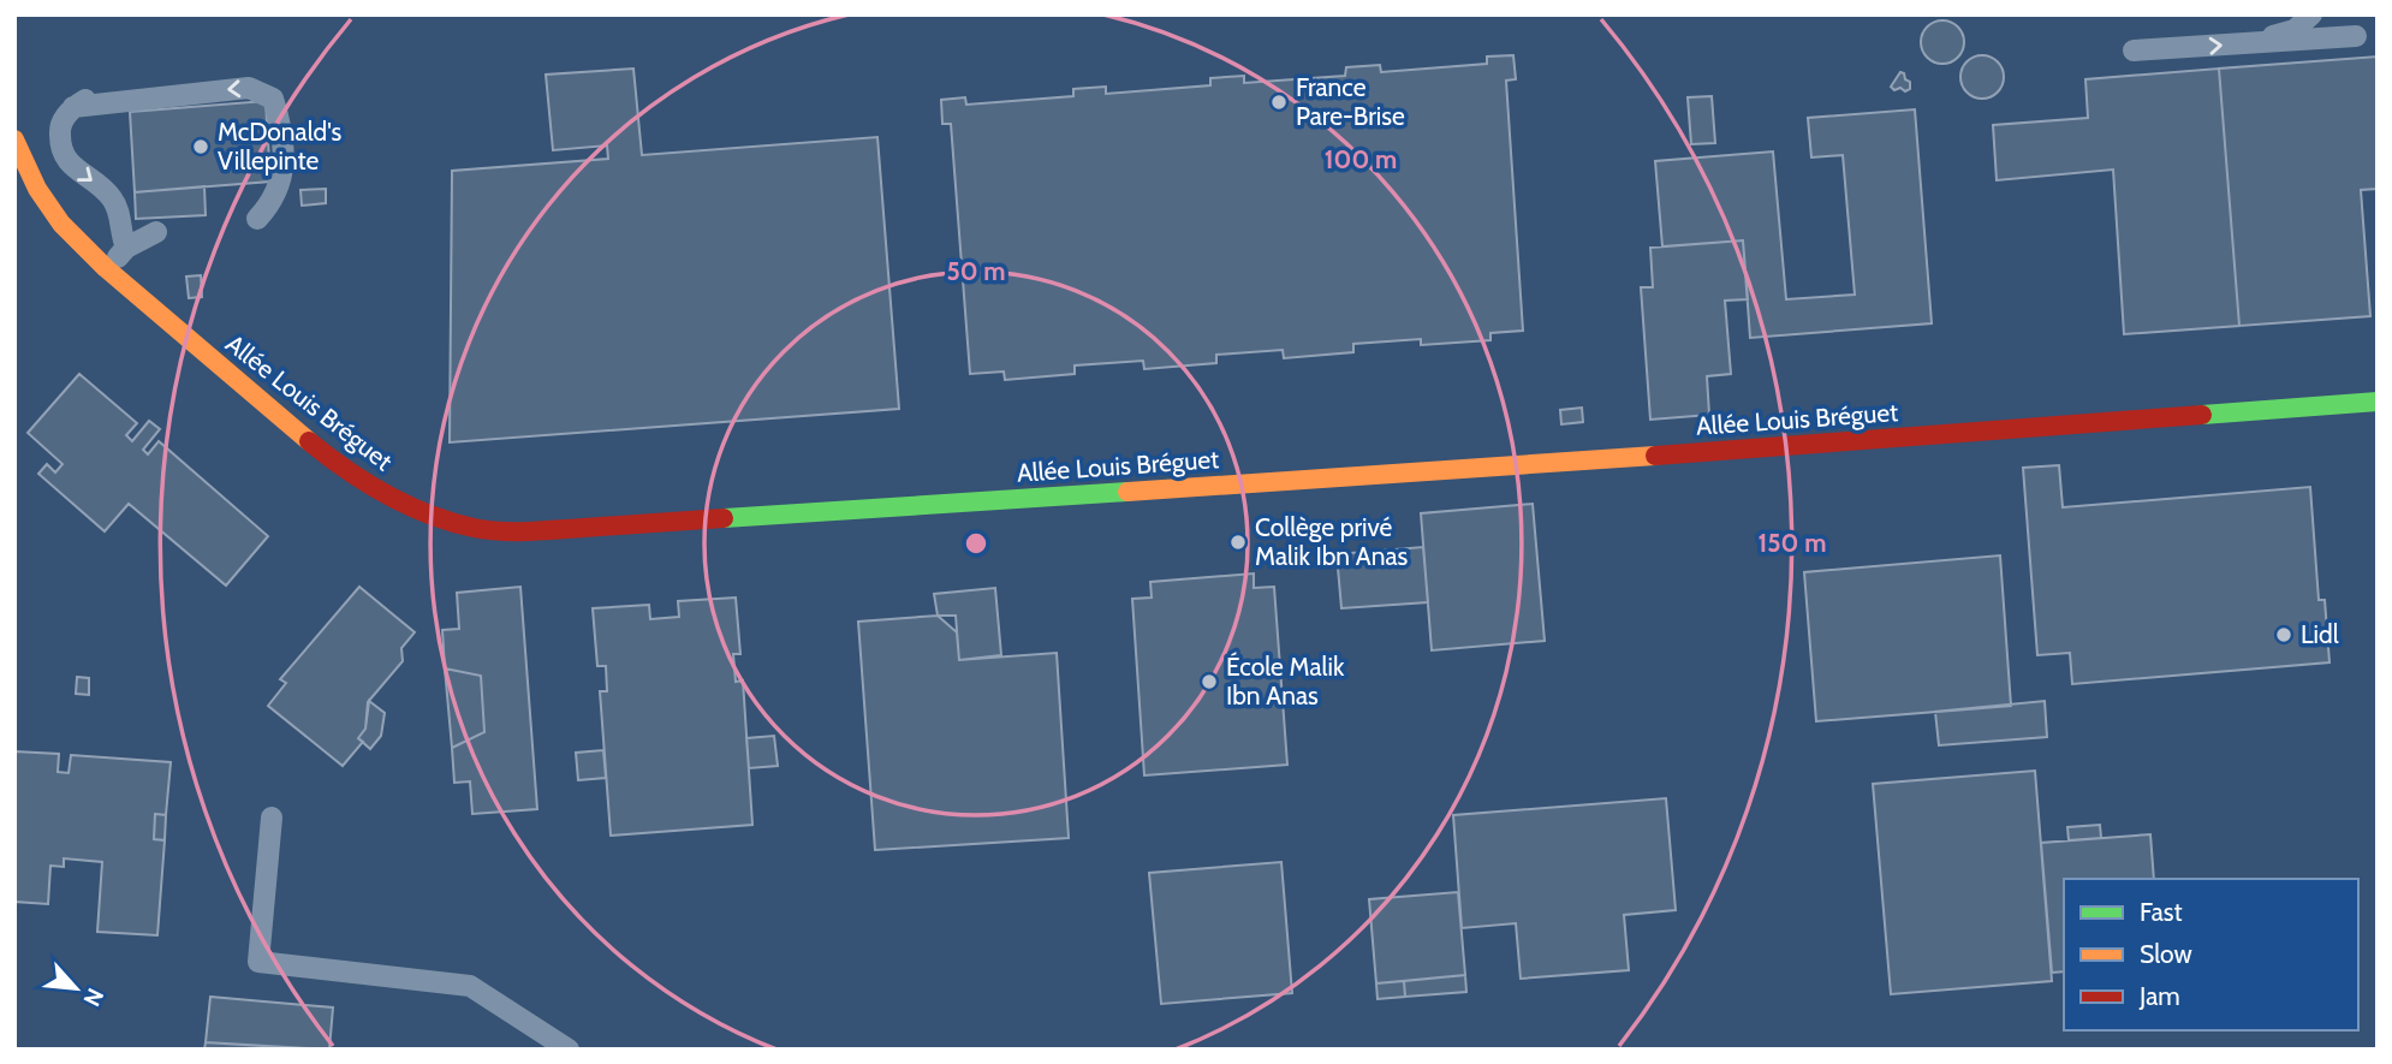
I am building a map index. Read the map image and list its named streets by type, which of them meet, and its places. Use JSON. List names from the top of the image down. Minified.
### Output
{"streets":{"street":["Allée Louis Bréguet"]},"places":["France Pare-Brise","McDonald's Villepinte","Collège privé Malik Ibn Anas","Lidl","École Malik Ibn Anas"],"legend":["Fast","Slow","Jam"],"north":"bottom right","rings":["100 m","50 m","150 m"]}
